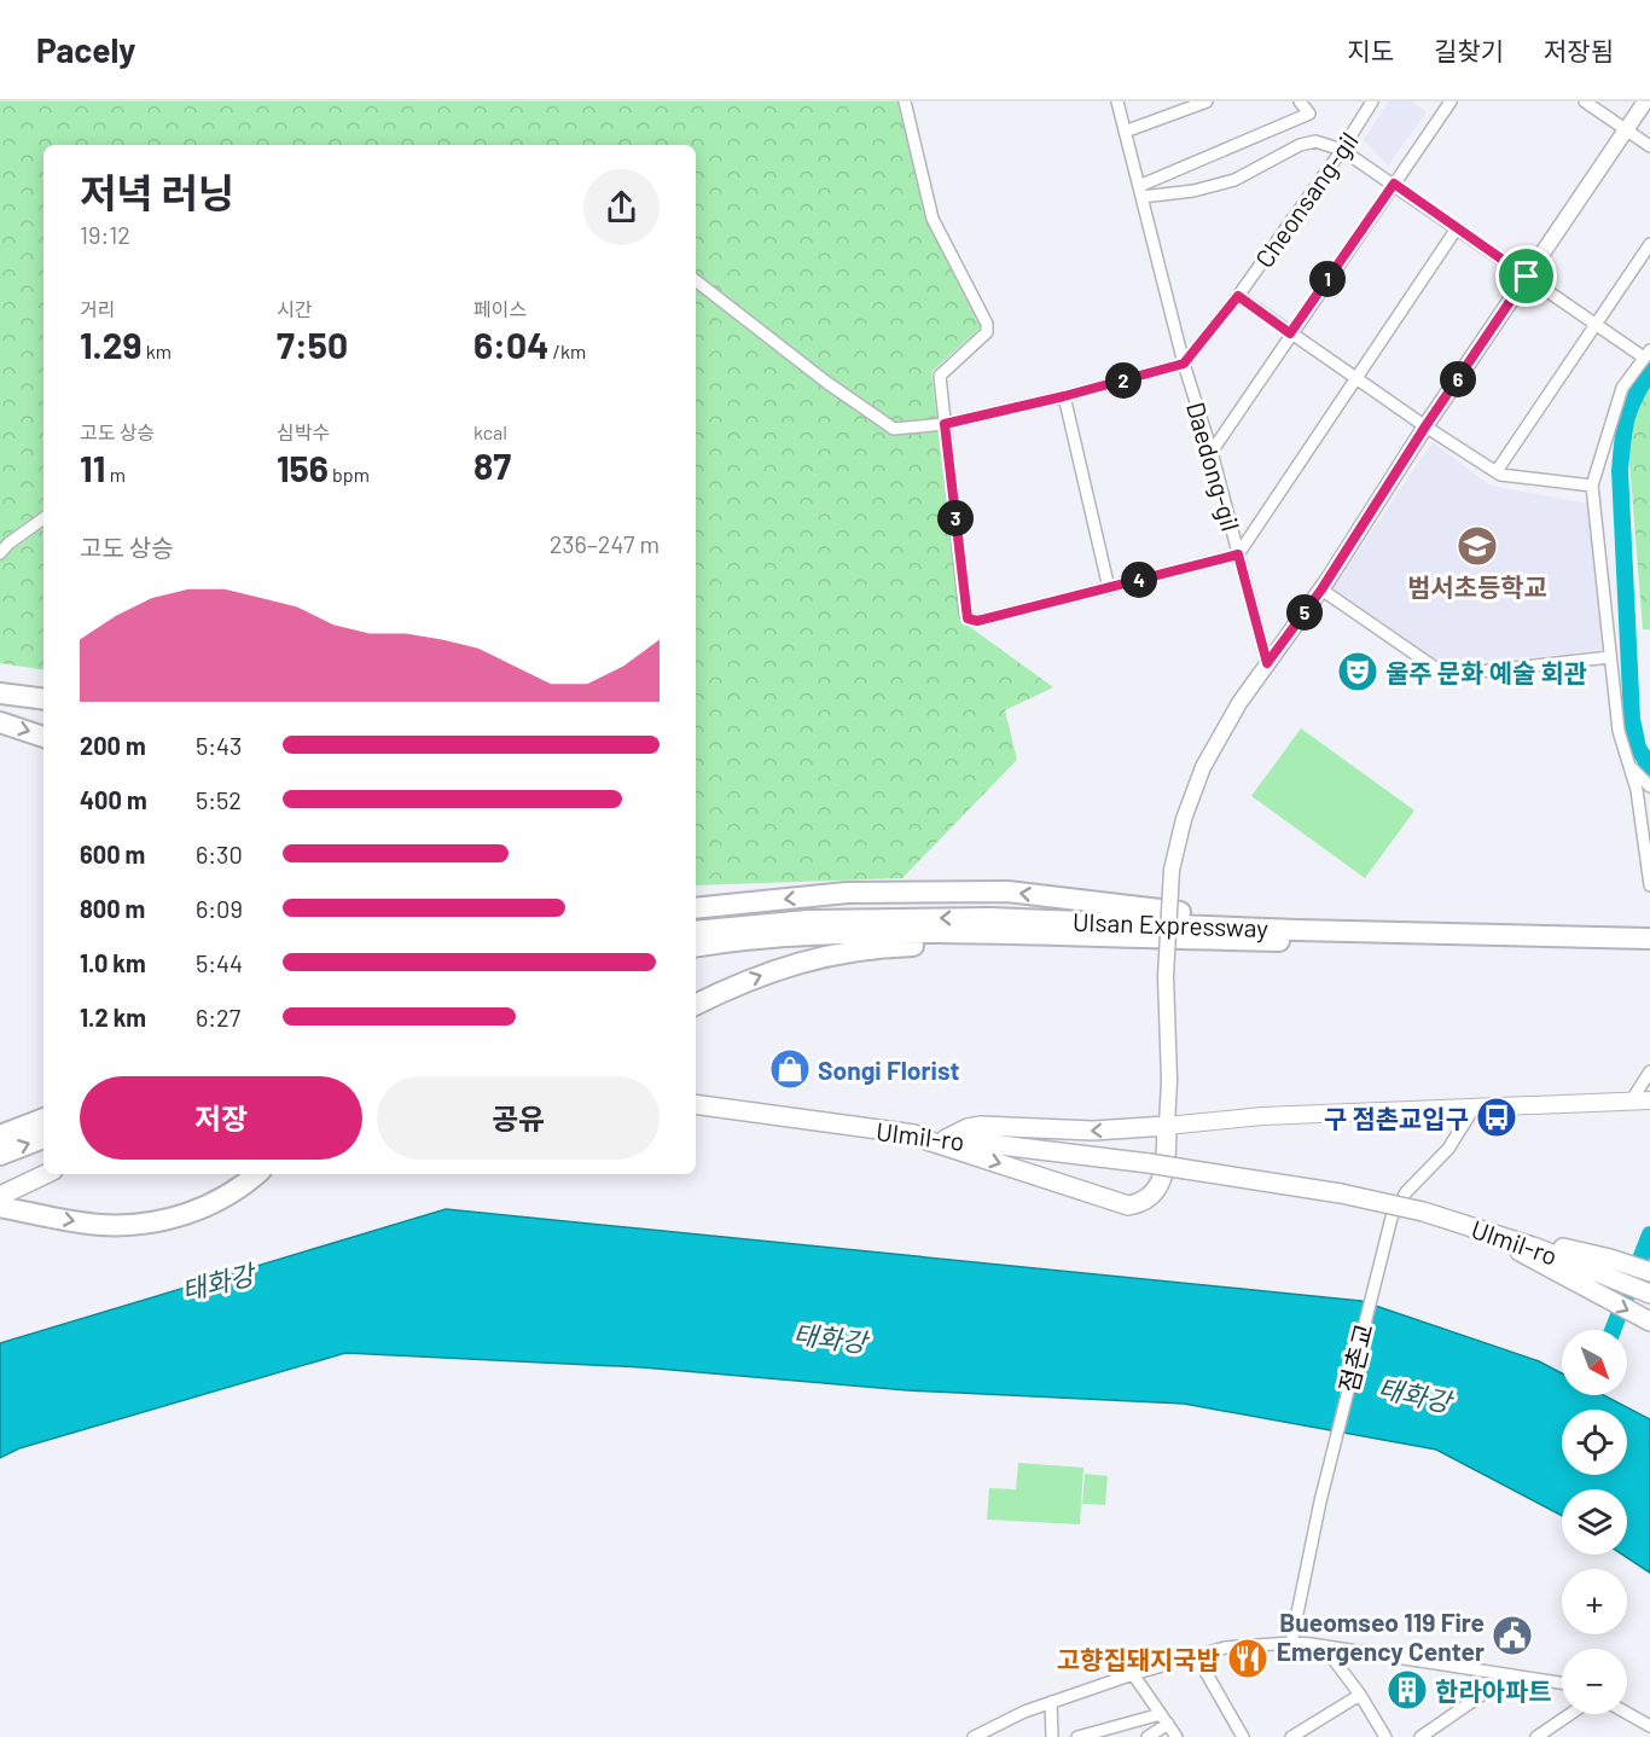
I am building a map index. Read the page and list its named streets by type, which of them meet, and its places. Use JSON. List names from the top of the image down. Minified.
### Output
{"streets":{"highway":["Ulsan Expressway"],"main road":["Ulmil-ro"],"street":["Cheonsang-gil","Daedong-gil","점촌교"]},"crossings":[["Cheonsang-gil","Daedong-gil"]],"water":["태화강"],"places":{"school or university":["범서초등학교"],"theatre":["울주 문화 예술 회관"],"shop":["Songi Florist"],"bus stop":["구 점촌교입구"],"public building":["Bueomseo 119 Fire Emergency Center"],"restaurant":["고향집돼지국밥"],"building":["한라아파트"]},"north":"bottom right","page":{"header":"Pacely","nav":["지도","길찾기","저장됨"],"heading":["저녁 러닝","19:12"],"pins":["1","6","2","3","4","5"],"stats":[["거리","1.29 km"],["시간","7:50"],["페이스","6:04 /km"],["고도 상승","11 m"],["심박수","156 bpm"],["kcal","87"]],"chart":["고도 상승","236–247 m"],"list":[{"name":"200 m","note":"5:43"},{"name":"400 m","note":"5:52"},{"name":"600 m","note":"6:30"},{"name":"800 m","note":"6:09"},{"name":"1.0 km","note":"5:44"},{"name":"1.2 km","note":"6:27"}],"buttons":["저장","공유"],"map_buttons":["+","−"]}}
